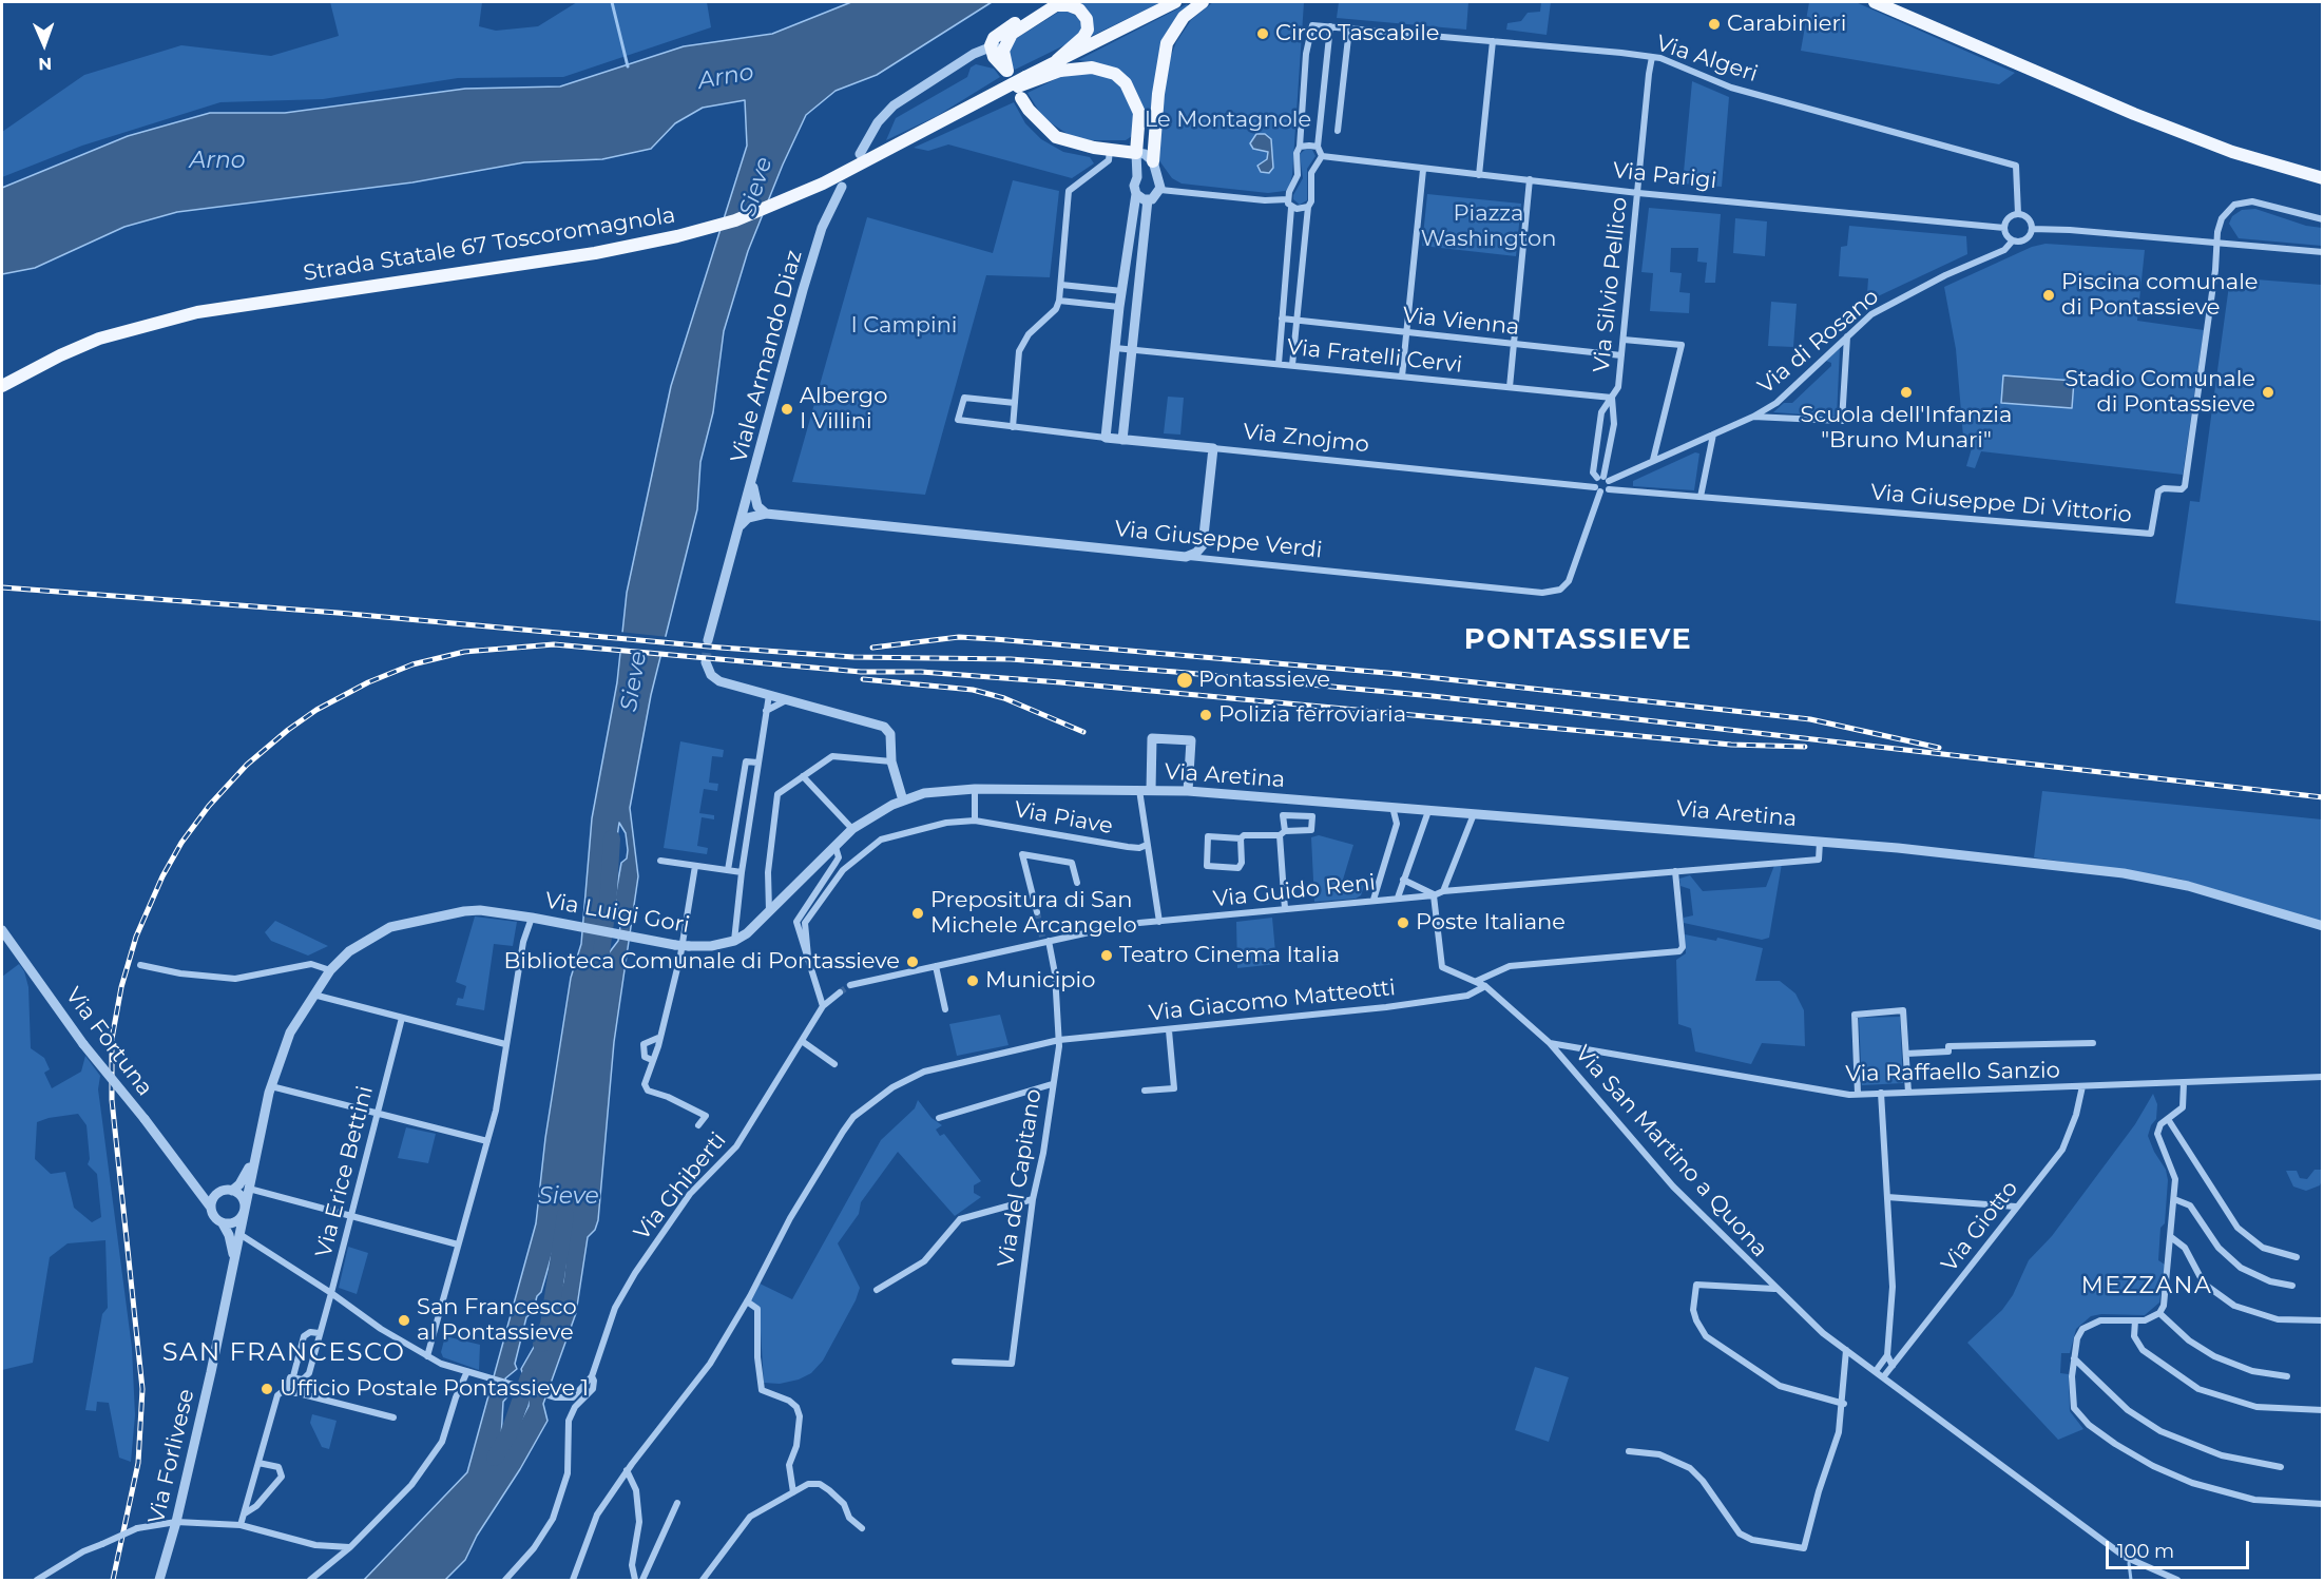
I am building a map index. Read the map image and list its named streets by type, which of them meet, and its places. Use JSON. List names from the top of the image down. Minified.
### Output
{"streets":{"main road":["Strada Statale 67 Toscoromagnola"],"street":["Via Algeri","Via Parigi","Via Silvio Pellico","Via Vienna","Via di Rosano","Viale Armando Diaz","Via Fratelli Cervi","Via Znojmo","Via Giuseppe Di Vittorio","Via Giuseppe Verdi","Via Aretina","Via Piave","Via Guido Reni","Via Luigi Gori","Via Giacomo Matteotti","Via Fortuna","Via Raffaello Sanzio","Via San Martino a Quona","Via Erice Bettini","Via del Capitano","Via Ghiberti","Via Giotto","Via Forlivese"]},"crossings":[["Via Algeri","Via Parigi"],["Via Algeri","Via Silvio Pellico"],["Via Algeri","Via di Rosano"],["Via Parigi","Via Silvio Pellico"],["Via Parigi","Via di Rosano"],["Via Silvio Pellico","Via Vienna"],["Via Silvio Pellico","Via di Rosano"],["Via Silvio Pellico","Via Fratelli Cervi"],["Via Silvio Pellico","Via Giuseppe Di Vittorio"],["Via Silvio Pellico","Via Giuseppe Verdi"],["Via di Rosano","Via Giuseppe Di Vittorio"],["Via di Rosano","Via Giuseppe Verdi"],["Via Znojmo","Via Giuseppe Verdi"],["Via Giuseppe Di Vittorio","Via Giuseppe Verdi"],["Via Aretina","Via Luigi Gori"],["Via Guido Reni","Via San Martino a Quona"],["Via Luigi Gori","Via Forlivese"],["Via Giacomo Matteotti","Via San Martino a Quona"],["Via Giacomo Matteotti","Via del Capitano"],["Via Fortuna","Via Forlivese"],["Via Raffaello Sanzio","Via San Martino a Quona"],["Via Raffaello Sanzio","Via Giotto"],["Via San Martino a Quona","Via Giotto"]],"districts":["PONTASSIEVE","MEZZANA","SAN FRANCESCO"],"water":["Arno","Sieve"],"parks":["Le Montagnole","Piazza Washington","I Campini"],"places":["Carabinieri","Circo Tascabile","Piscina comunale di Pontassieve","Scuola dell'Infanzia \"Bruno Munari\"","Stadio Comunale di Pontassieve","Albergo I Villini","Pontassieve","Polizia ferroviaria","Prepositura di San Michele Arcangelo","Poste Italiane","Teatro Cinema Italia","Biblioteca Comunale di Pontassieve","Municipio","San Francesco al Pontassieve","Ufficio Postale Pontassieve 1"],"scale_bar":"100 m","north":"bottom"}
